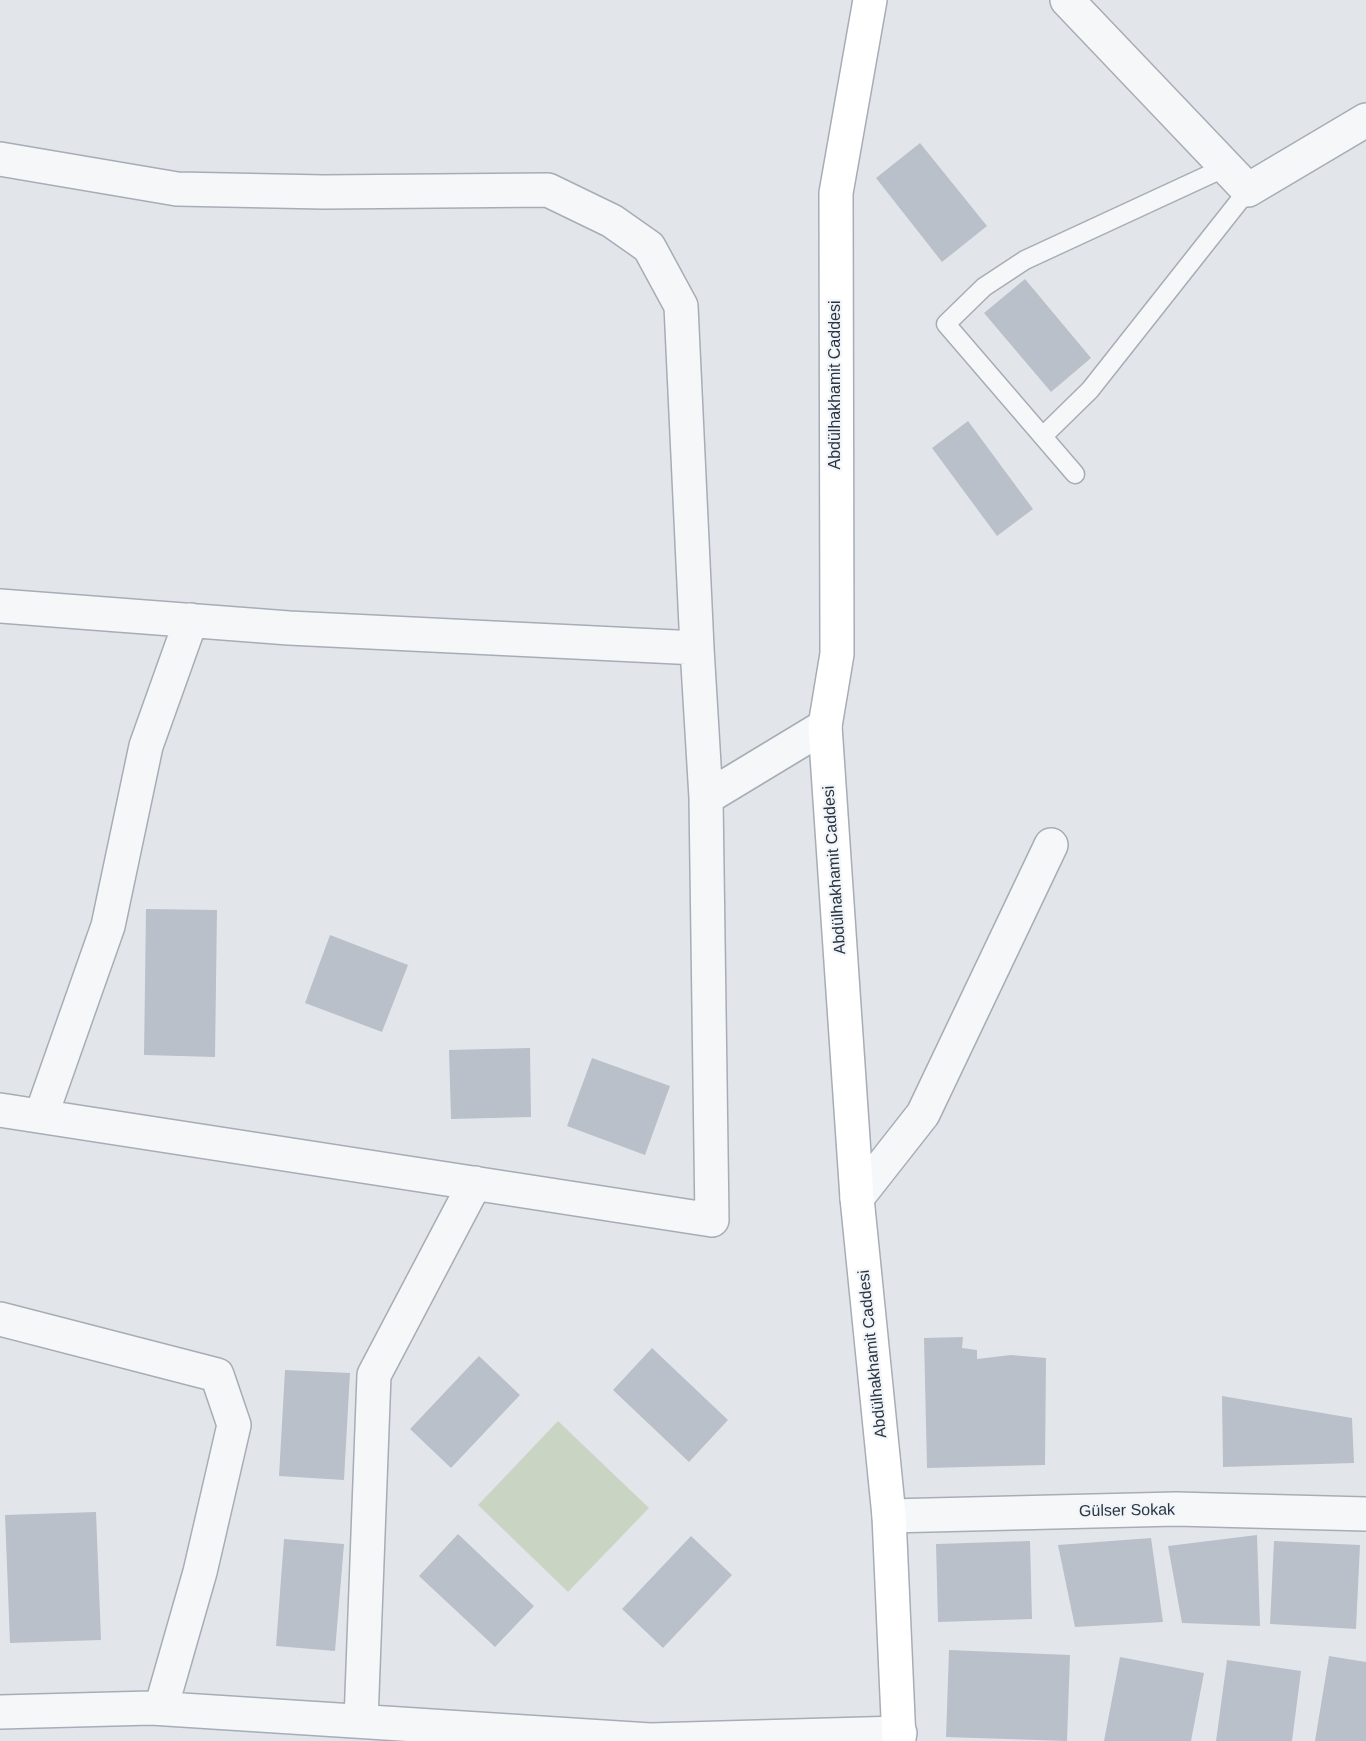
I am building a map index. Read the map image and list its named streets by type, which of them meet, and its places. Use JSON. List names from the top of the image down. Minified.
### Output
{"streets":{"main road":["Abdülhakhamit Caddesi"],"street":["Gülser Sokak"]},"crossings":[["Abdülhakhamit Caddesi","Gülser Sokak"]]}
